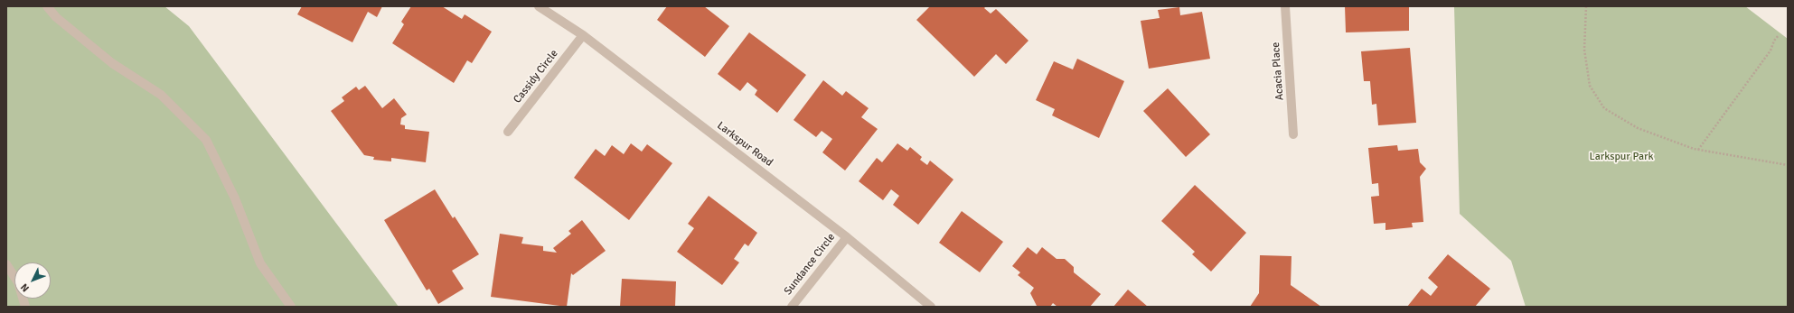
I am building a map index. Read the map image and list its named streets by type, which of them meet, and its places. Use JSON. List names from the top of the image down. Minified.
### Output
{"streets":{"street":["Acacia Place","Cassidy Circle","Larkspur Road","Sundance Circle"]},"crossings":[["Cassidy Circle","Larkspur Road"],["Larkspur Road","Sundance Circle"]],"parks":["Larkspur Park"],"north":"bottom left"}
